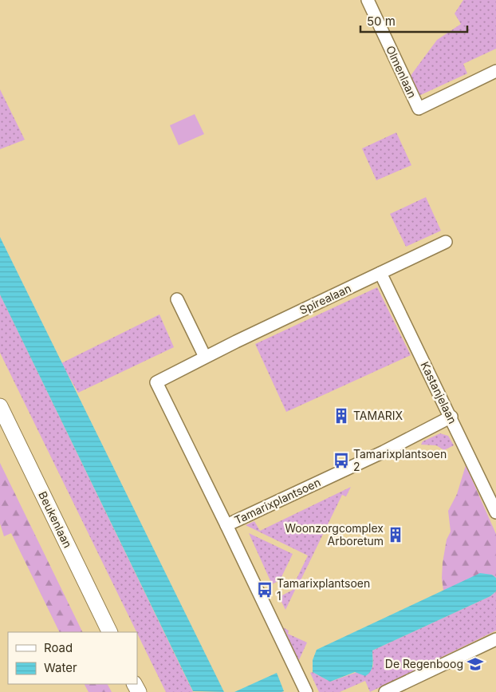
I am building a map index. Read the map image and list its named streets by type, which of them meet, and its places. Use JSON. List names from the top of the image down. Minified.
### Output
{"streets":{"street":["Olmenlaan","Spirealaan","Kastanjelaan","Tamarixplantsoen","Beukenlaan"]},"crossings":[["Spirealaan","Kastanjelaan"],["Spirealaan","Tamarixplantsoen"],["Kastanjelaan","Tamarixplantsoen"]],"places":{"building":["TAMARIX","Woonzorgcomplex Arboretum"],"bus stop":["Tamarixplantsoen 2","Tamarixplantsoen 1"],"school or university":["De Regenboog"]},"legend":["Road","Water"],"scale_bar":"50 m"}
